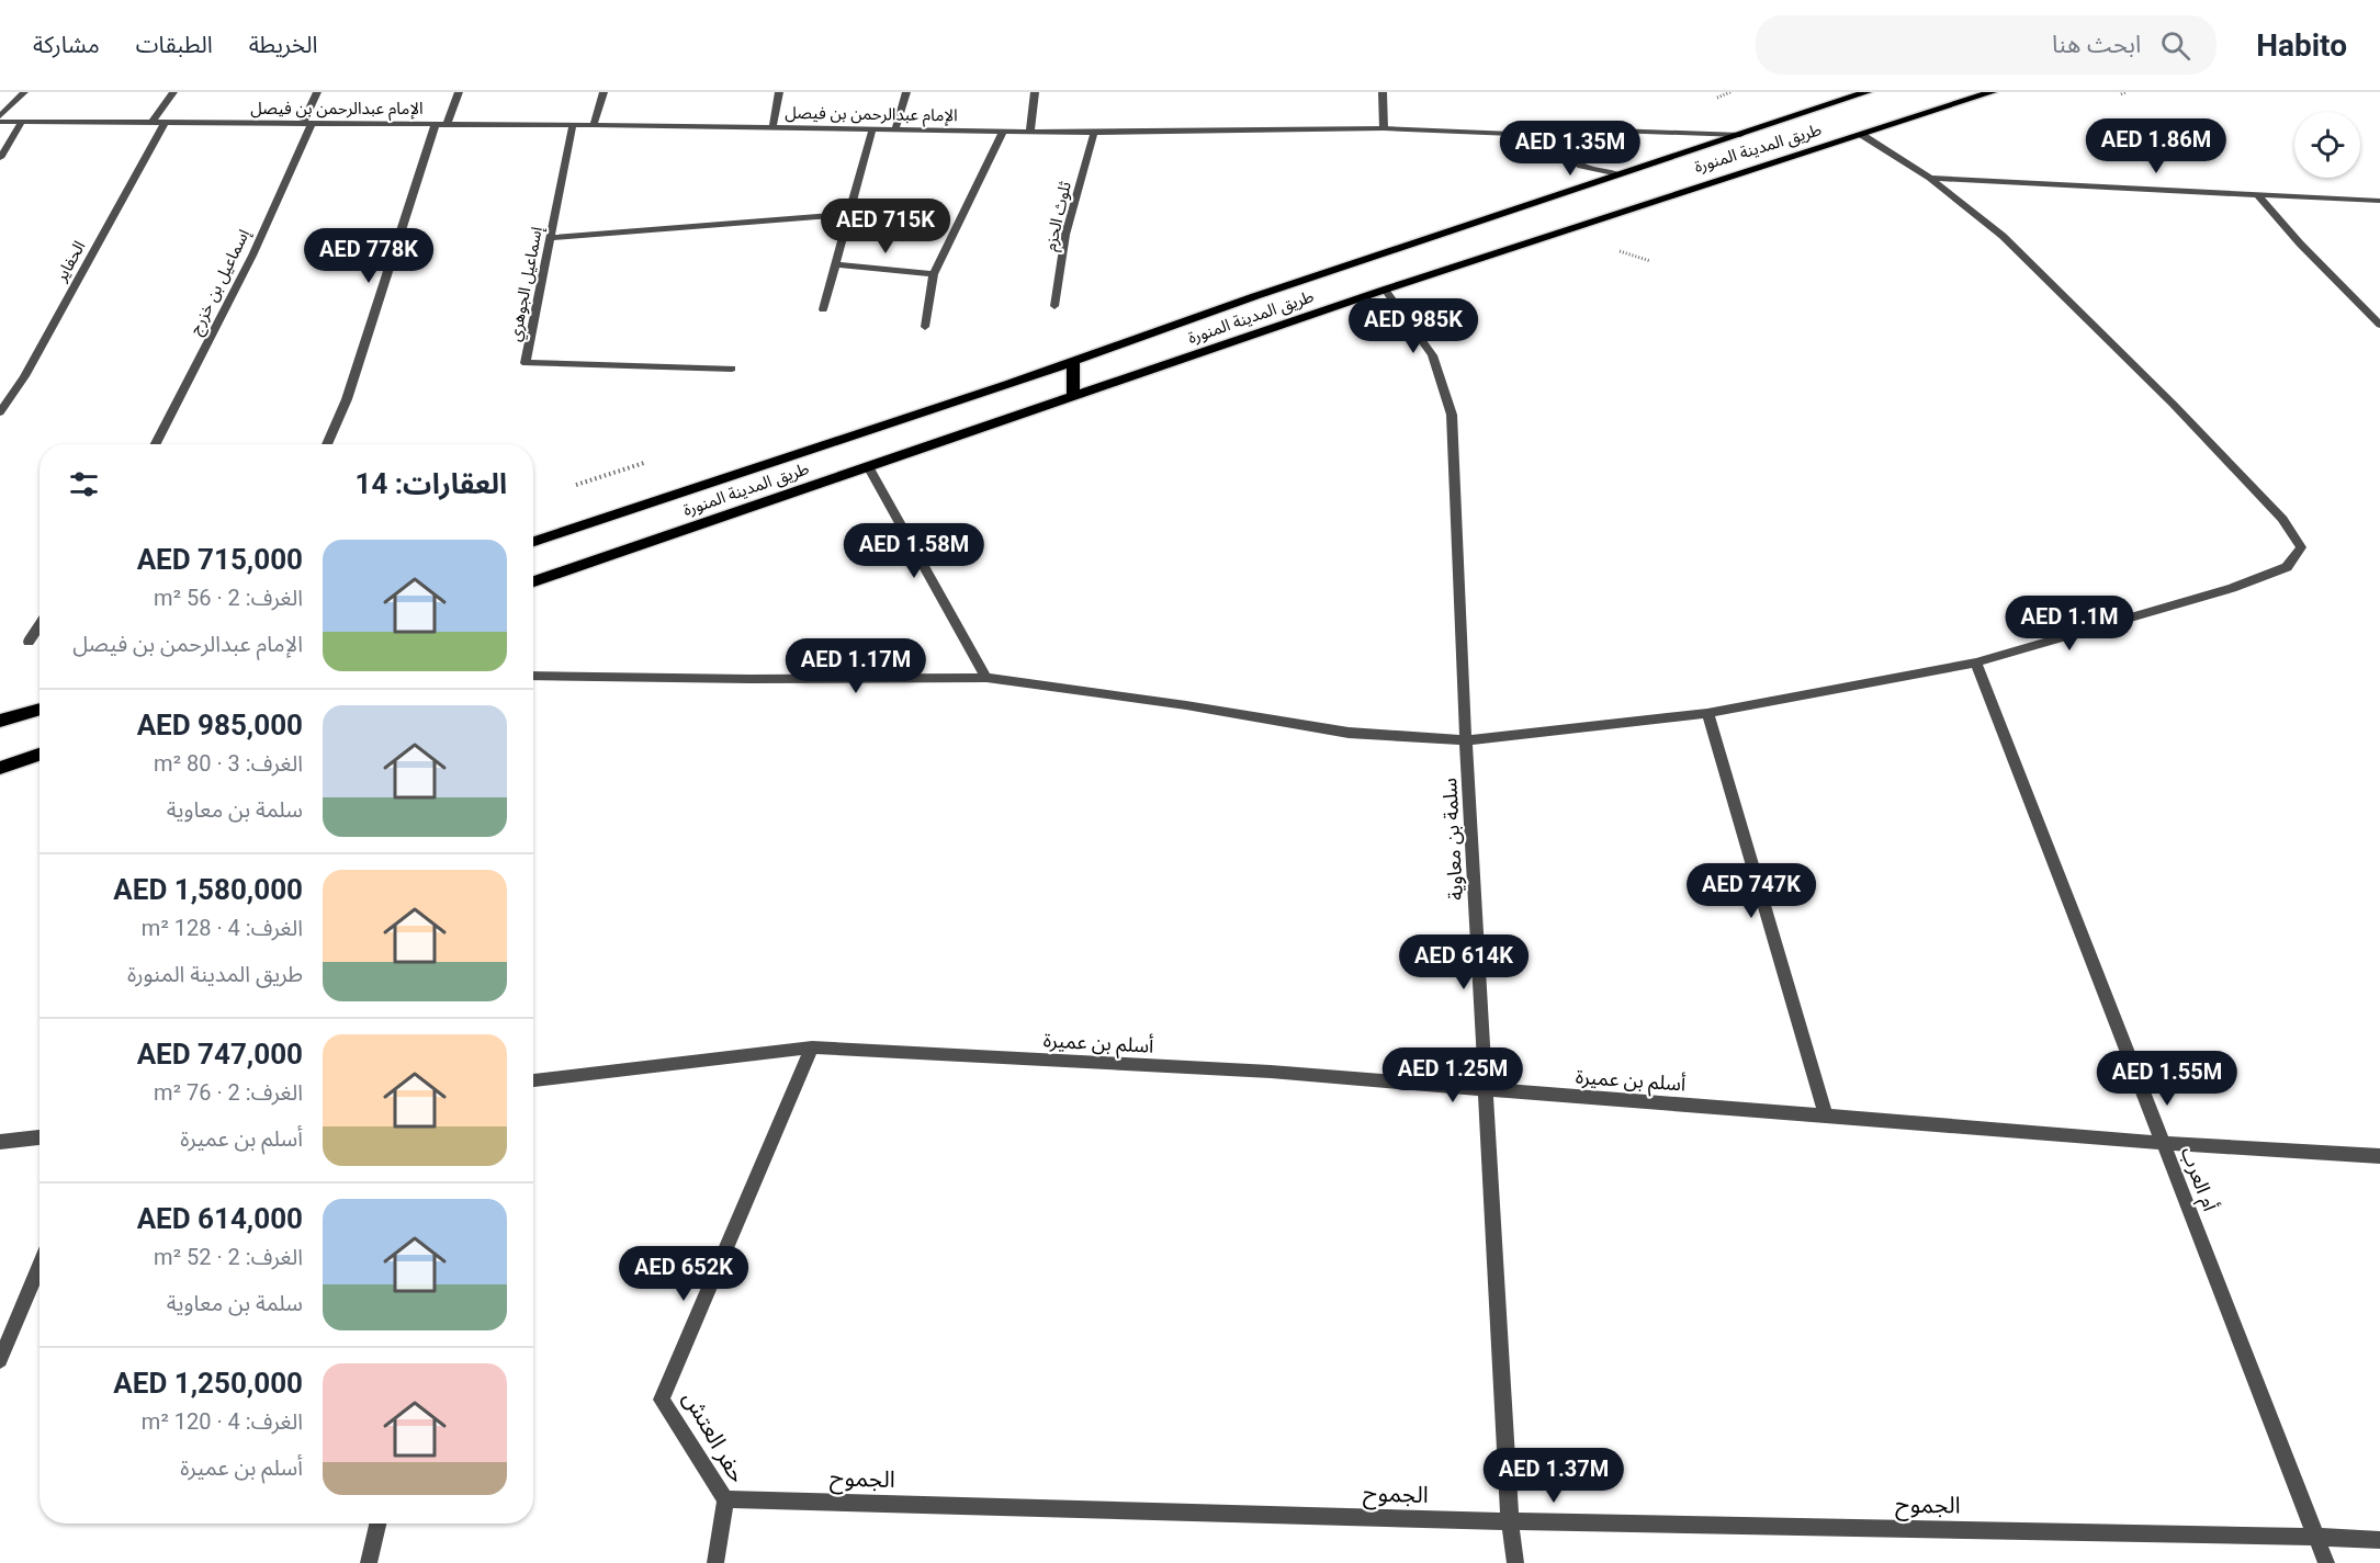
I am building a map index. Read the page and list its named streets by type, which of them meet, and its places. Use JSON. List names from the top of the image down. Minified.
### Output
{"streets":{"main road":["طريق المدينة المنورة"],"street":["الإمام عبدالرحمن بن فيصل","ثلوث الحزم","الحفاير","إسماعيل بن خزرج","إسماعيل الجوهري","سلمة بن معاوية","أسلم بن عميرة","أم العرب","حفر العتش","الجموح"]},"crossings":[["الإمام عبدالرحمن بن فيصل","طريق المدينة المنورة"],["الإمام عبدالرحمن بن فيصل","ثلوث الحزم"],["الإمام عبدالرحمن بن فيصل","الحفاير"],["الإمام عبدالرحمن بن فيصل","إسماعيل بن خزرج"],["الإمام عبدالرحمن بن فيصل","إسماعيل الجوهري"],["طريق المدينة المنورة","سلمة بن معاوية"],["سلمة بن معاوية","أسلم بن عميرة"],["سلمة بن معاوية","الجموح"],["أسلم بن عميرة","أم العرب"],["أسلم بن عميرة","حفر العتش"],["أم العرب","الجموح"],["حفر العتش","الجموح"]],"page":{"header":"Habito","search":"ابحث هنا","nav":["الخريطة","الطبقات","مشاركة"],"price":["AED 1.86M","AED 1.35M","AED 715K","AED 778K","AED 985K","AED 1.58M","AED 1.1M","AED 1.17M","AED 747K","AED 614K","AED 1.25M","AED 1.55M","AED 652K","AED 1.37M"],"heading":"العقارات: 14","list":[{"name":"AED 715,000","note":"الغرف: 2 · 56 m² · الإمام عبدالرحمن بن فيصل"},{"name":"AED 985,000","note":"الغرف: 3 · 80 m² · سلمة بن معاوية"},{"name":"AED 1,580,000","note":"الغرف: 4 · 128 m² · طريق المدينة المنورة"},{"name":"AED 747,000","note":"الغرف: 2 · 76 m² · أسلم بن عميرة"},{"name":"AED 614,000","note":"الغرف: 2 · 52 m² · سلمة بن معاوية"},{"name":"AED 1,250,000","note":"الغرف: 4 · 120 m² · أسلم بن عميرة"}]}}
